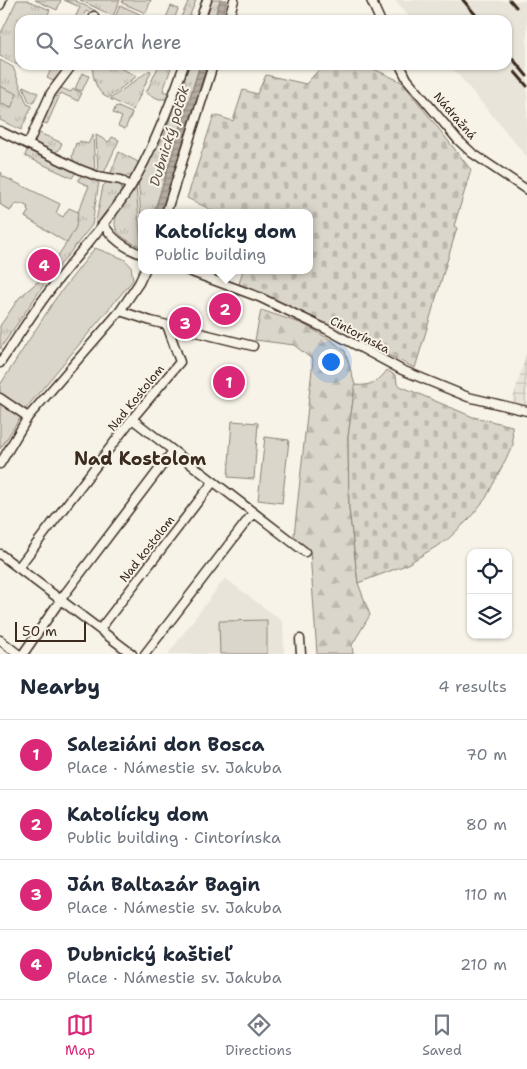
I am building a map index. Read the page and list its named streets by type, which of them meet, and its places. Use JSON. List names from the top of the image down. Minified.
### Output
{"streets":{"street":["Nádražná","Cintorínska","Nad Kostolom","Nad kostolom"]},"crossings":[["Nad Kostolom","Nad kostolom"]],"districts":["Nad Kostolom"],"water":["Dubnický potok"],"scale_bar":"50 m","page":{"search":"Search here","popup":["Katolícky dom","Public building"],"pins":["4","2","3","1"],"scale":"50 m","heading":["Nearby","4 results"],"list":[{"mark":"1","name":"Saleziáni don Bosca","note":"Place · Námestie sv. Jakuba","value":"70 m"},{"mark":"2","name":"Katolícky dom","note":"Public building · Cintorínska","value":"80 m"},{"mark":"3","name":"Ján Baltazár Bagin","note":"Place · Námestie sv. Jakuba","value":"110 m"},{"mark":"4","name":"Dubnický kaštieľ","note":"Place · Námestie sv. Jakuba","value":"210 m"}],"nav":["Map","Directions","Saved"]}}
